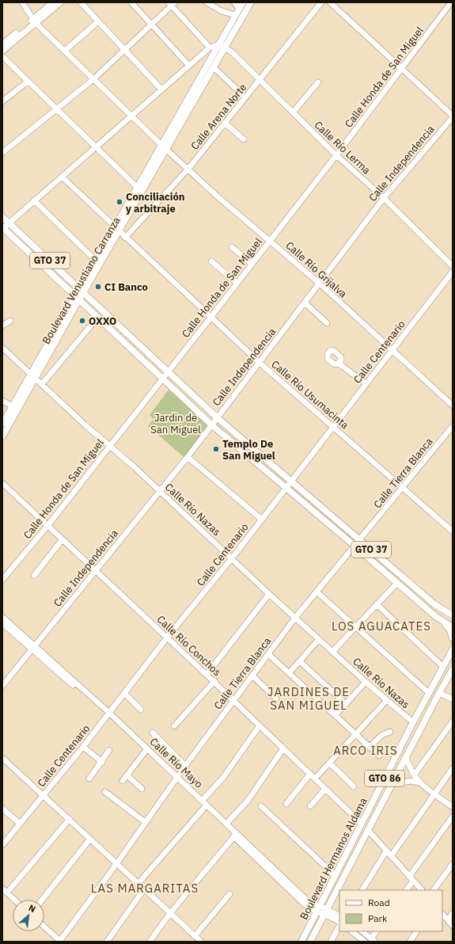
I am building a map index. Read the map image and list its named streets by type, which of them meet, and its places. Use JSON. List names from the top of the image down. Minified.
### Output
{"streets":{"main road":["GTO 37","Boulevard Venustiano Carranza","GTO 86","Boulevard Hermanos Aldama"],"street":["Calle Honda de San Miguel","Calle Arena Norte","Calle Río Lerma","Calle Independencia","Calle Río Grijalva","Calle Centenario","Calle Río Usumacinta","Calle Tierra Blanca","Calle Río Nazas","Calle Río Conchos","Calle Río Mayo"]},"crossings":[["Calle Honda de San Miguel","Calle Río Lerma"],["Calle Honda de San Miguel","GTO 37"],["Calle Honda de San Miguel","Calle Río Grijalva"],["Calle Honda de San Miguel","Calle Río Usumacinta"],["Calle Honda de San Miguel","Calle Río Nazas"],["Calle Honda de San Miguel","Calle Río Conchos"],["Calle Arena Norte","Calle Río Lerma"],["Calle Arena Norte","Calle Río Grijalva"],["Calle Arena Norte","Calle Río Usumacinta"],["Calle Río Lerma","Calle Independencia"],["Calle Río Lerma","Boulevard Venustiano Carranza"],["Calle Independencia","GTO 37"],["Calle Independencia","Calle Río Grijalva"],["Calle Independencia","Calle Río Usumacinta"],["Calle Independencia","Calle Río Nazas"],["Calle Independencia","Calle Río Conchos"],["Calle Independencia","Calle Río Mayo"],["GTO 37","Boulevard Venustiano Carranza"],["GTO 37","Calle Centenario"],["GTO 37","Calle Tierra Blanca"],["Calle Río Grijalva","Boulevard Venustiano Carranza"],["Calle Río Grijalva","Calle Centenario"],["Boulevard Venustiano Carranza","Calle Río Usumacinta"],["Boulevard Venustiano Carranza","Calle Río Nazas"],["Calle Centenario","Calle Río Usumacinta"],["Calle Centenario","Calle Río Nazas"],["Calle Centenario","Calle Río Conchos"],["Calle Centenario","Calle Río Mayo"],["Calle Río Usumacinta","Calle Tierra Blanca"],["Calle Tierra Blanca","Calle Río Nazas"],["Calle Tierra Blanca","Calle Río Conchos"],["Calle Tierra Blanca","Calle Río Mayo"],["Calle Río Nazas","Boulevard Hermanos Aldama"],["Calle Río Conchos","Boulevard Hermanos Aldama"],["Calle Río Mayo","Boulevard Hermanos Aldama"]],"districts":["LOS AGUACATES","JARDINES DE SAN MIGUEL","ARCO IRIS","LAS MARGARITAS"],"parks":["Jardin de San Miguel"],"places":["Conciliación y arbitraje","CI Banco","OXXO","Templo De San Miguel"],"legend":["Road","Park"],"north":"top right"}
